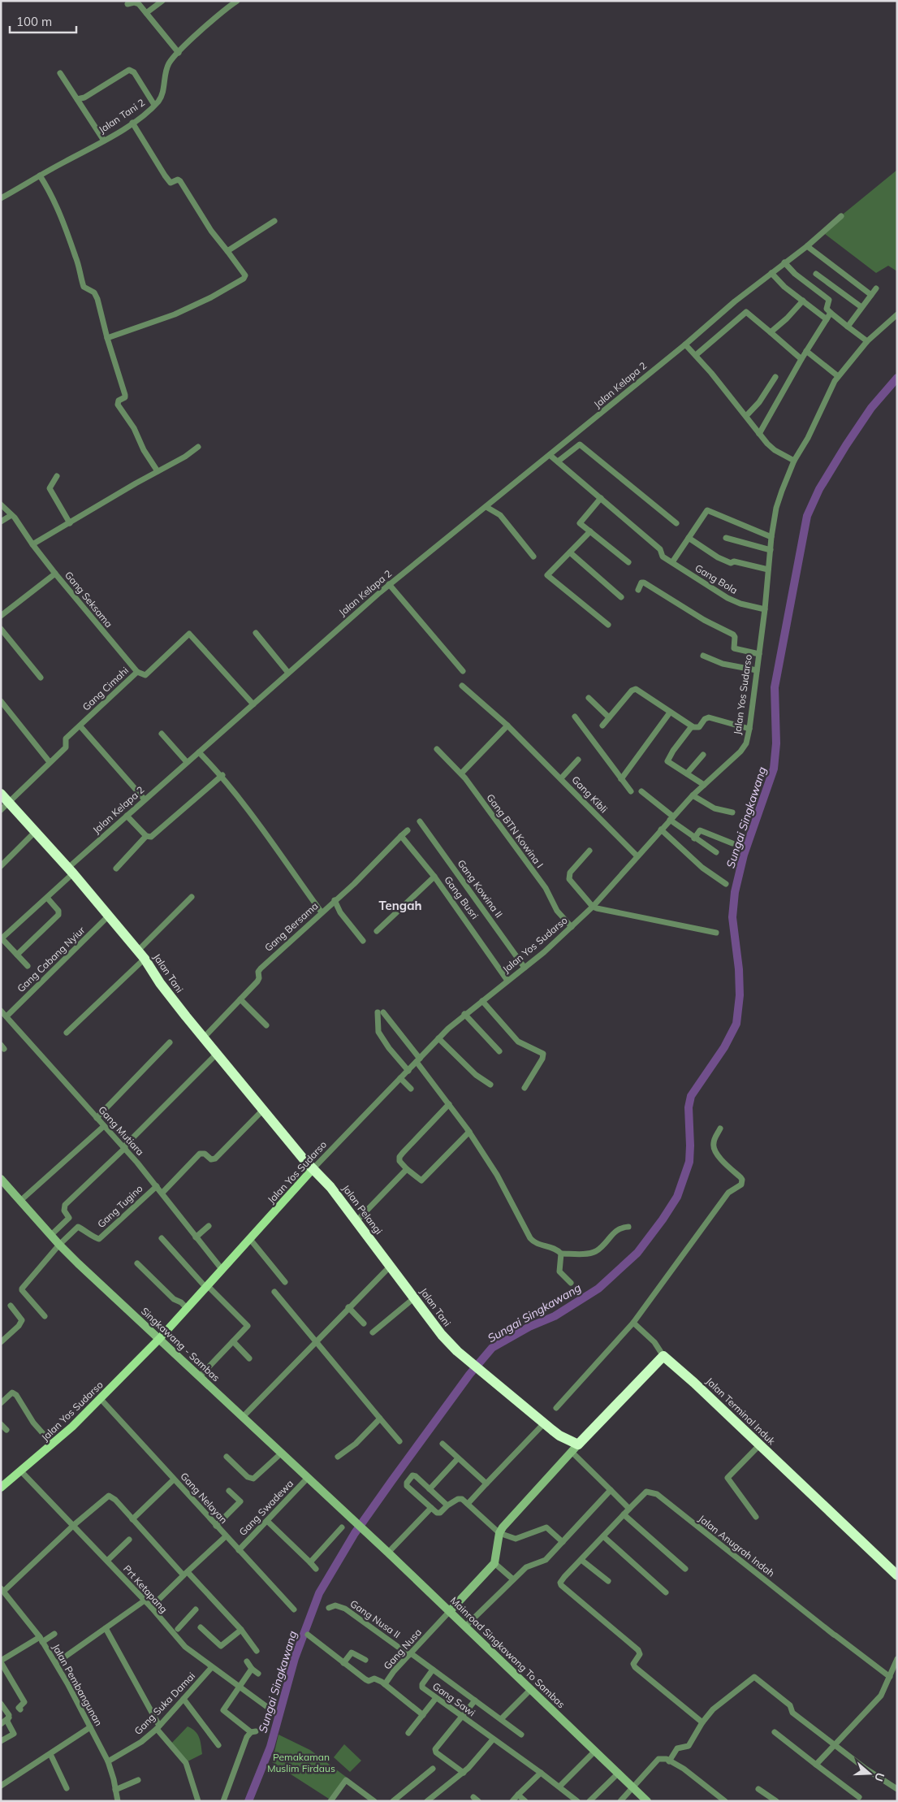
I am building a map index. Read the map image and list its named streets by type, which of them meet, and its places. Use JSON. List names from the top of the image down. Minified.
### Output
{"streets":{"highway":["Jalan Tani","Jalan Pelangi","Jalan Terminal Induk"],"main road":["Jalan Yos Sudarso"],"street":["Jalan Tani 2","Jalan Kelapa 2","Gang Bola","Gang Seksama","Gang Cimahi","Gang Kibli","Gang BTN Kowina I","Gang Kowina II","Gang Busri","Gang Bersama","Gang Cabang Nyiur","Gang Mutiara","Gang Tugino","Singkawang - Sambas","Gang Nelayan","Gang Swadewa","Jalan Anugrah Indah","Prt Ketapang","Gang Nusa II","Gang Nusa","Mainroad Singkawang To Sambas","Jalan Pembangunan","Gang Sawi","Gang Suka Damai"]},"crossings":[["Jalan Kelapa 2","Gang Cimahi"],["Jalan Kelapa 2","Jalan Tani"],["Gang Bola","Jalan Yos Sudarso"],["Gang Seksama","Gang Cimahi"],["Gang Cimahi","Jalan Tani"],["Jalan Yos Sudarso","Gang Kibli"],["Jalan Yos Sudarso","Gang BTN Kowina I"],["Jalan Yos Sudarso","Gang Kowina II"],["Jalan Yos Sudarso","Gang Busri"],["Jalan Yos Sudarso","Jalan Tani"],["Jalan Yos Sudarso","Gang Mutiara"],["Jalan Yos Sudarso","Jalan Pelangi"],["Jalan Yos Sudarso","Singkawang - Sambas"],["Jalan Yos Sudarso","Gang Nelayan"],["Jalan Yos Sudarso","Prt Ketapang"],["Gang Busri","Gang Bersama"],["Gang Bersama","Jalan Tani"],["Gang Cabang Nyiur","Jalan Tani"],["Gang Cabang Nyiur","Gang Mutiara"],["Jalan Tani","Jalan Pelangi"],["Gang Mutiara","Gang Tugino"],["Gang Tugino","Singkawang - Sambas"],["Singkawang - Sambas","Gang Swadewa"],["Singkawang - Sambas","Mainroad Singkawang To Sambas"],["Gang Nelayan","Gang Swadewa"],["Prt Ketapang","Gang Suka Damai"],["Gang Nusa II","Gang Nusa"],["Gang Nusa II","Gang Sawi"],["Gang Nusa","Mainroad Singkawang To Sambas"],["Jalan Pembangunan","Gang Suka Damai"]],"districts":["Tengah"],"water":["Sungai Singkawang"],"parks":["Pemakaman Muslim Firdaus"],"scale_bar":"100 m","north":"right"}
